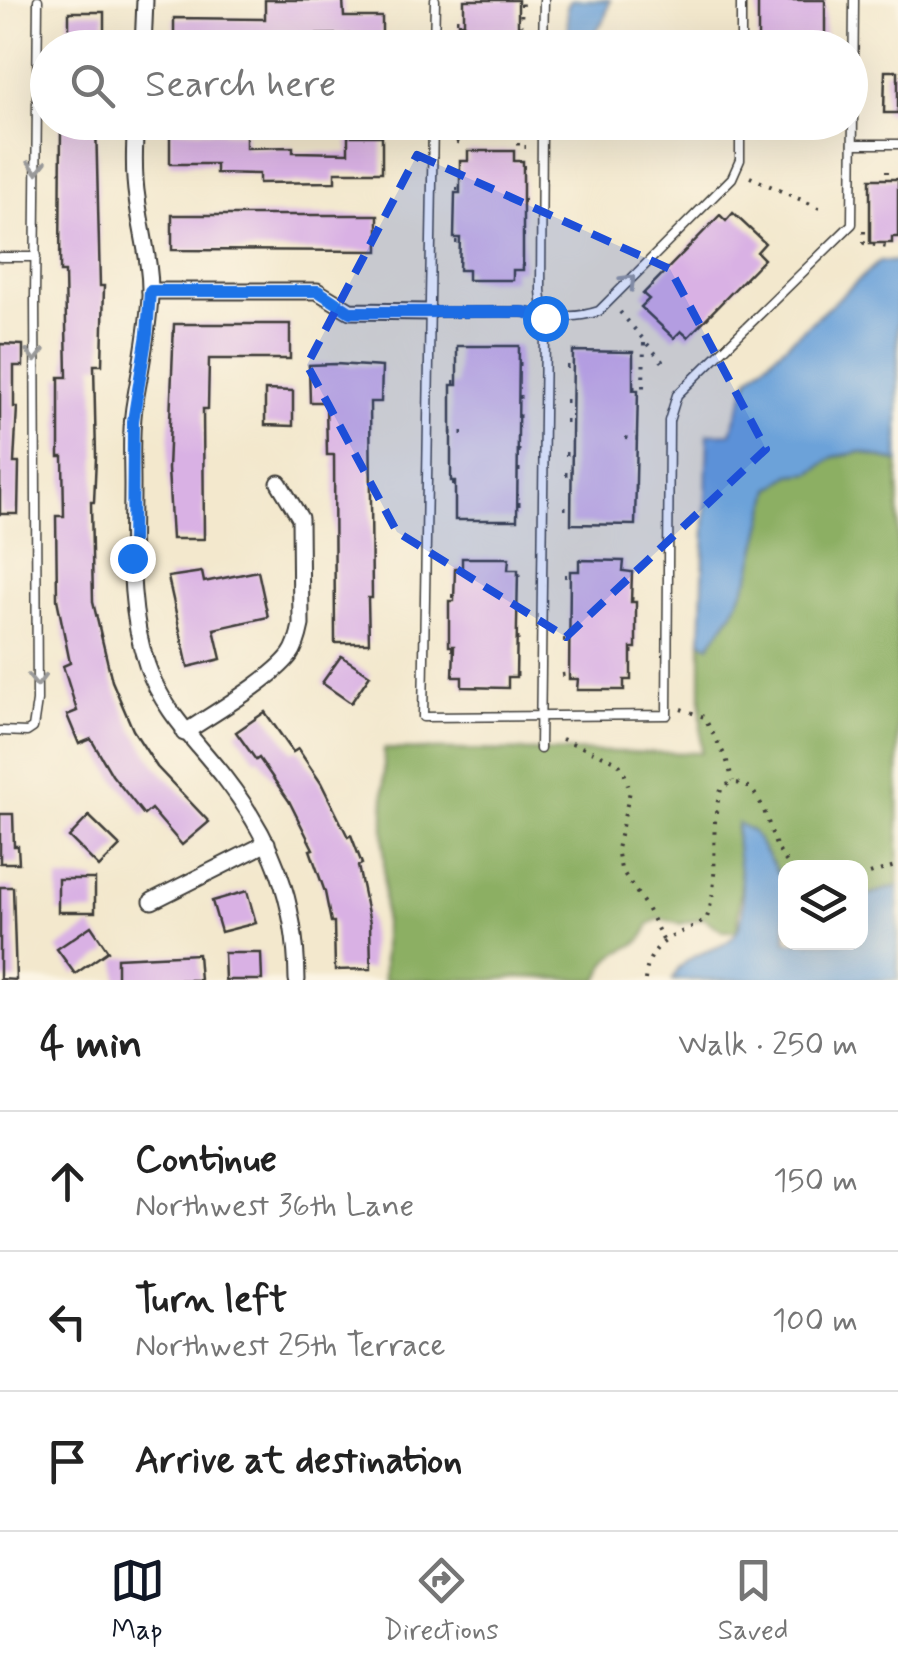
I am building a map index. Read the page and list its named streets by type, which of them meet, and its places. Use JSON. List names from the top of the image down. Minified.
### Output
{"page":{"search":"Search here","heading":["4 min","Walk · 250 m"],"list":[["Continue","Northwest 36th Lane","150 m"],["Turn left","Northwest 25th Terrace","100 m"],"Arrive at destination"],"nav":["Map","Directions","Saved"]}}
